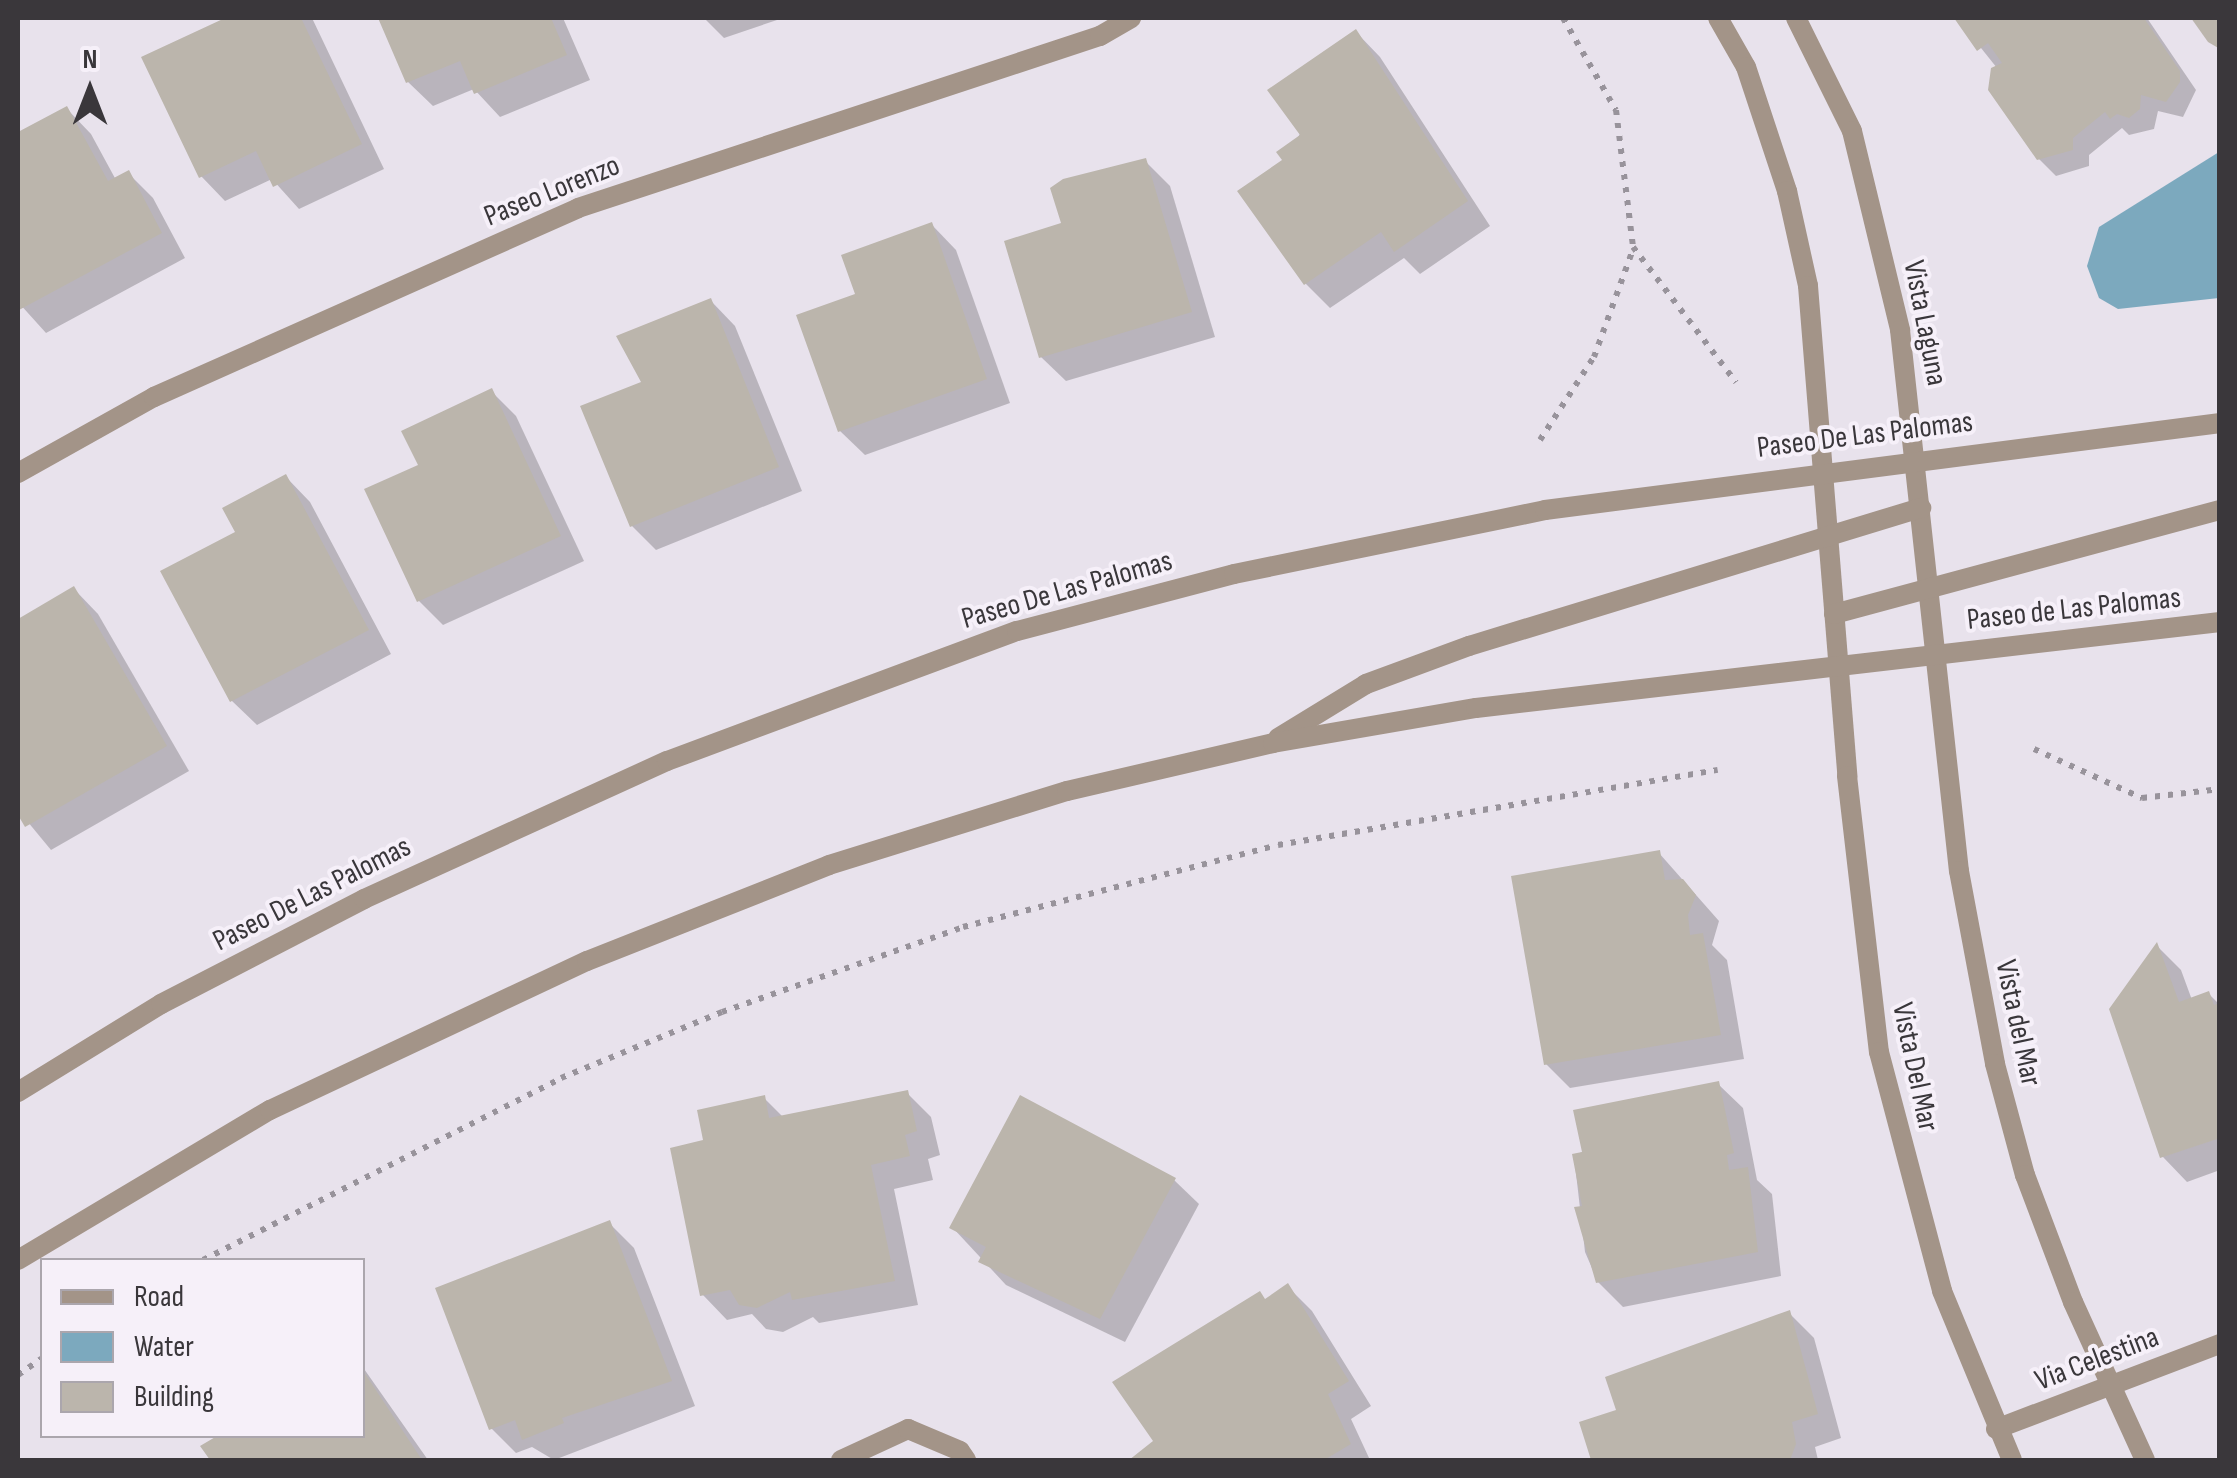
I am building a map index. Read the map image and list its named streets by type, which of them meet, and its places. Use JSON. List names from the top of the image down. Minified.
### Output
{"streets":{"street":["Paseo Lorenzo","Vista Laguna","Paseo De Las Palomas","Paseo de Las Palomas","Vista del Mar","Vista Del Mar","Via Celestina"]},"crossings":[["Vista Laguna","Paseo De Las Palomas"],["Vista Laguna","Paseo de Las Palomas"],["Vista Laguna","Vista del Mar"],["Paseo De Las Palomas","Paseo de Las Palomas"],["Paseo De Las Palomas","Vista del Mar"],["Paseo De Las Palomas","Vista Del Mar"],["Paseo de Las Palomas","Vista del Mar"],["Vista del Mar","Via Celestina"],["Vista Del Mar","Via Celestina"]],"legend":["Road","Water","Building"],"north":"top"}
